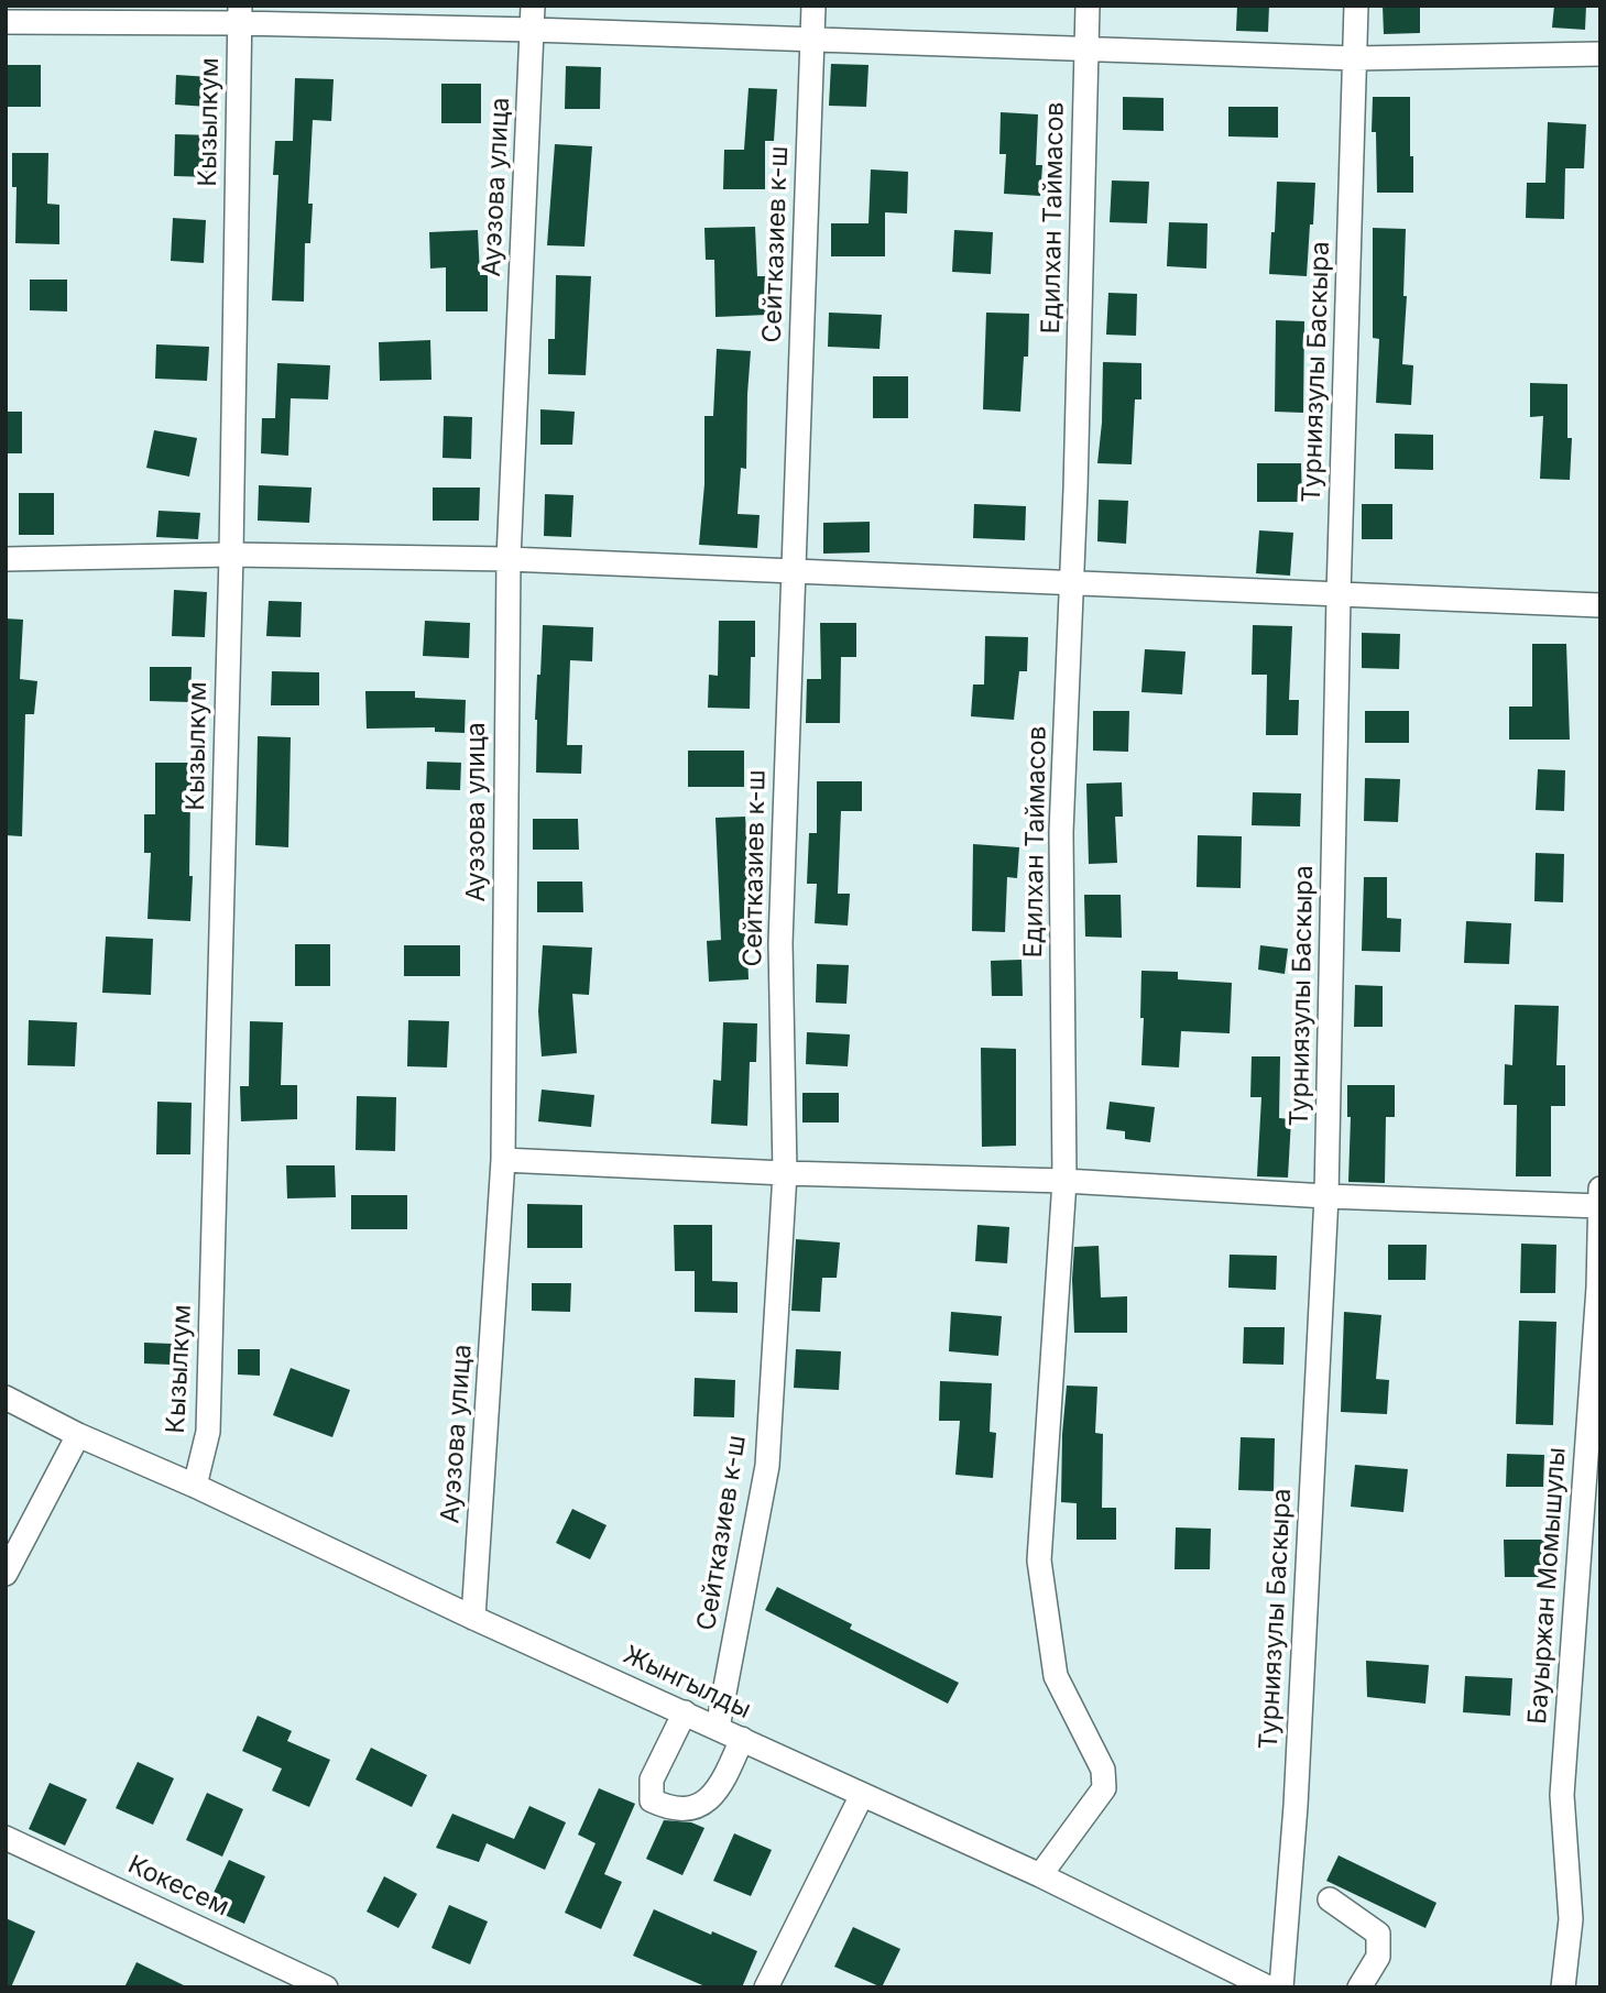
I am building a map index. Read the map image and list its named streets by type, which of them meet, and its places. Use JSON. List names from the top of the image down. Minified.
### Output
{"streets":{"street":["Кызылкум","Ауэзова улица","Едилхан Таймасов","Сейтказиев к-ш","Турниязулы Баскыра","Бауыржан Момышулы","Жынгылды","Кокесем"]},"crossings":[["Кызылкум","Жынгылды"],["Ауэзова улица","Жынгылды"],["Едилхан Таймасов","Жынгылды"],["Сейтказиев к-ш","Жынгылды"]]}
